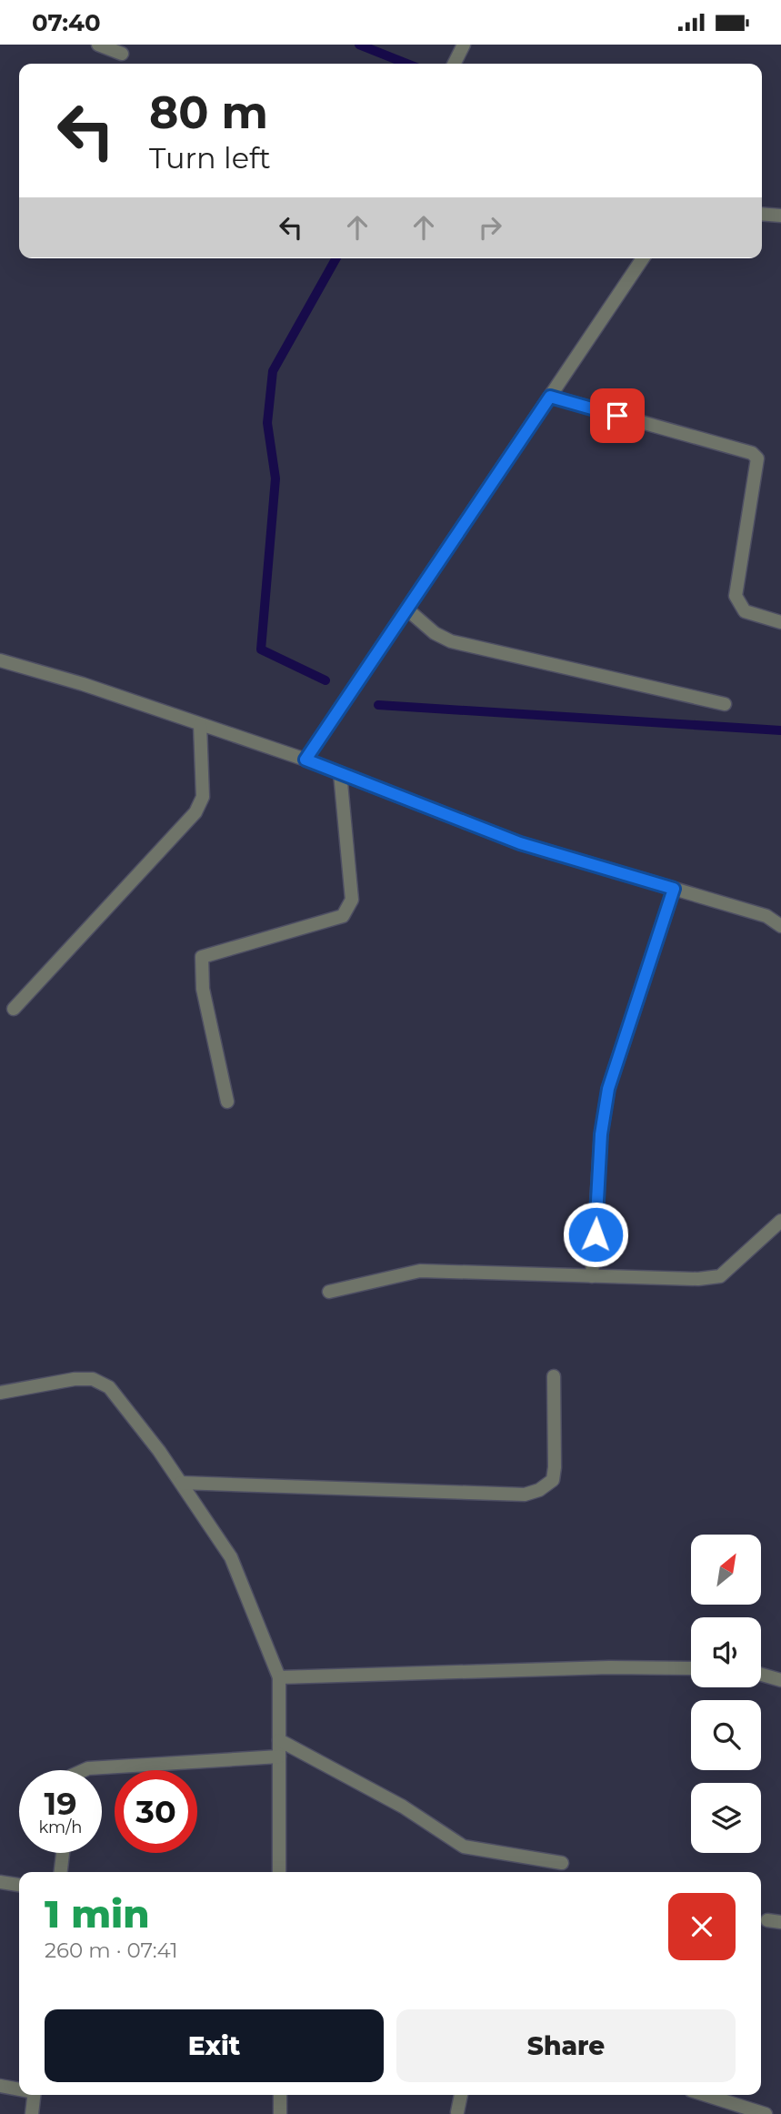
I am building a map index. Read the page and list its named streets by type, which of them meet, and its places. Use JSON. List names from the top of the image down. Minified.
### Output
{"north":"top right","page":{"status":"07:40","turn":["80 m","Turn left"],"speed":"19 km/h","limit":"30","heading":["1 min","260 m · 07:41"],"buttons":["Exit","Share"]}}
